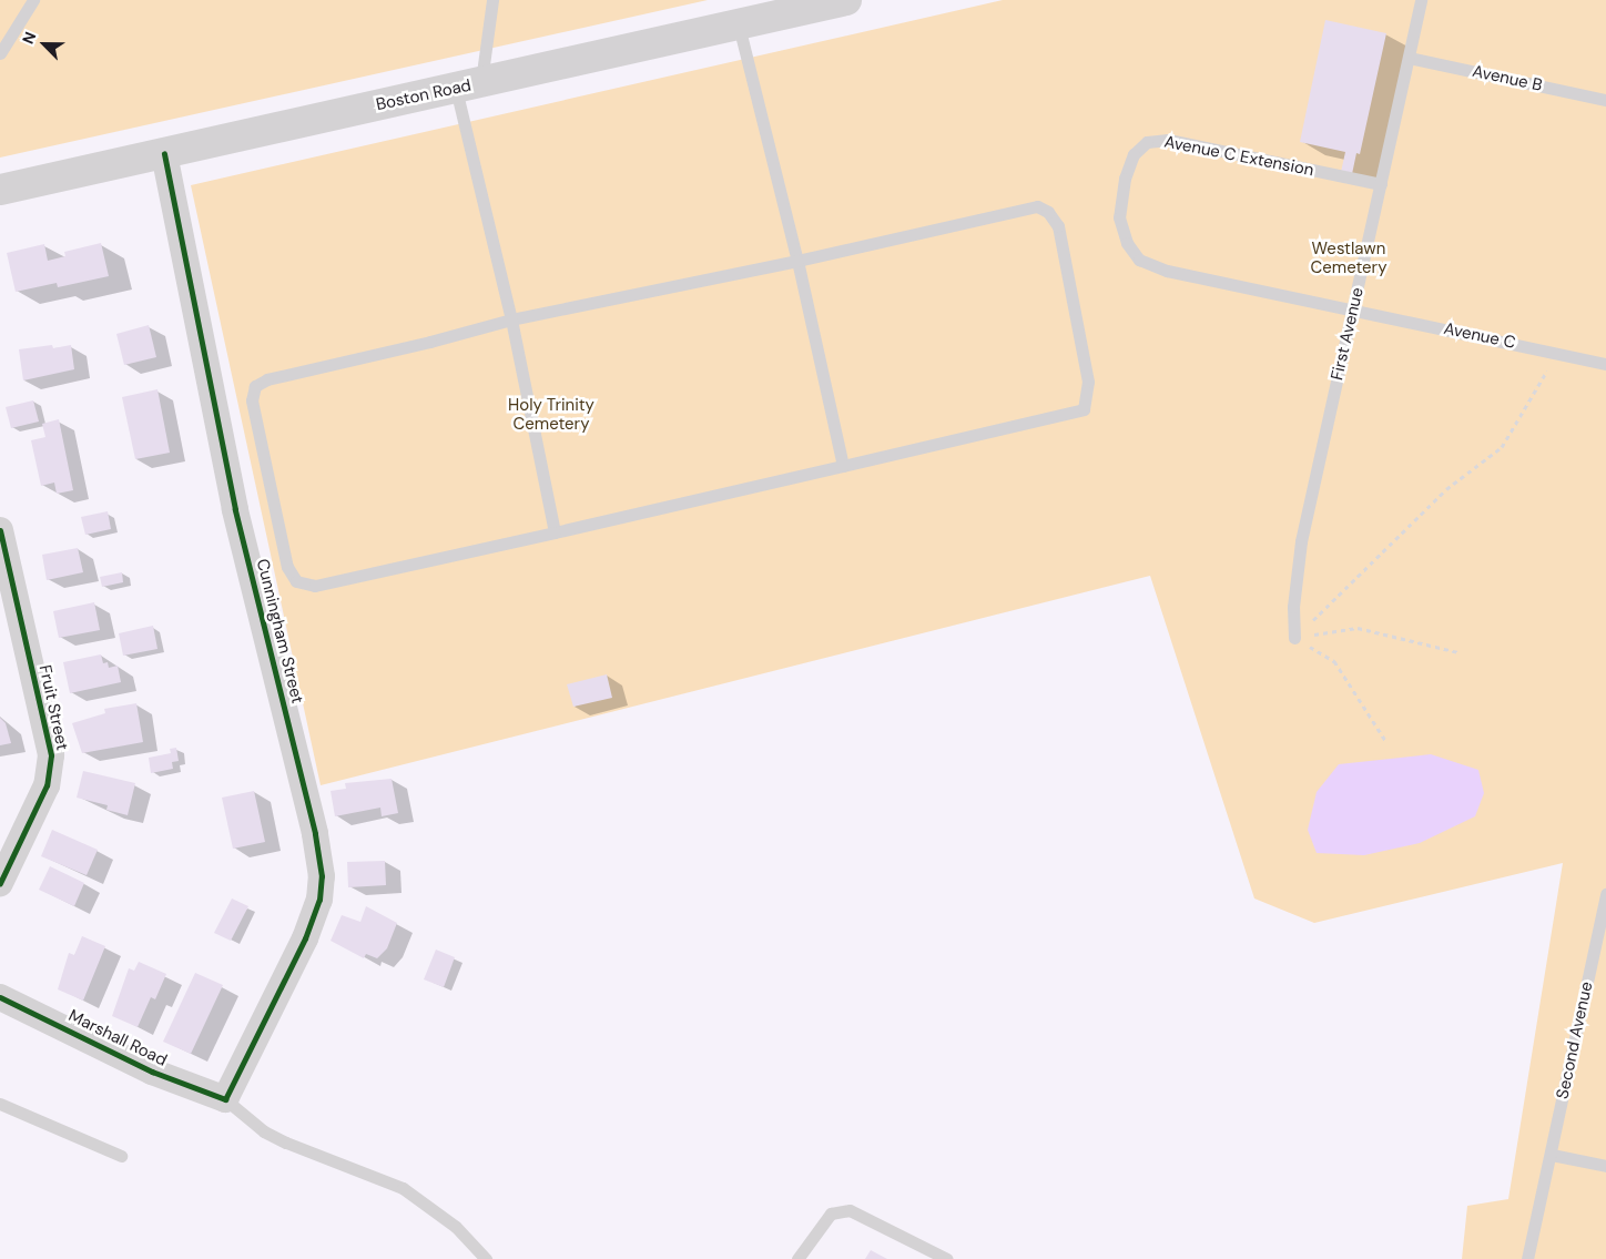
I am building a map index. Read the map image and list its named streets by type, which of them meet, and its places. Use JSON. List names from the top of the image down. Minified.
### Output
{"streets":{"main road":["Boston Road"],"street":["Cunningham Street","Fruit Street","Marshall Road"],"lane":["Avenue B","Avenue C Extension","First Avenue","Avenue C","Second Avenue"]},"crossings":[["Avenue B","First Avenue"],["Boston Road","Cunningham Street"],["Avenue C Extension","First Avenue"],["Avenue C Extension","Avenue C"],["First Avenue","Avenue C"],["Cunningham Street","Marshall Road"]],"parks":["Westlawn Cemetery","Holy Trinity Cemetery"],"north":"top left"}
